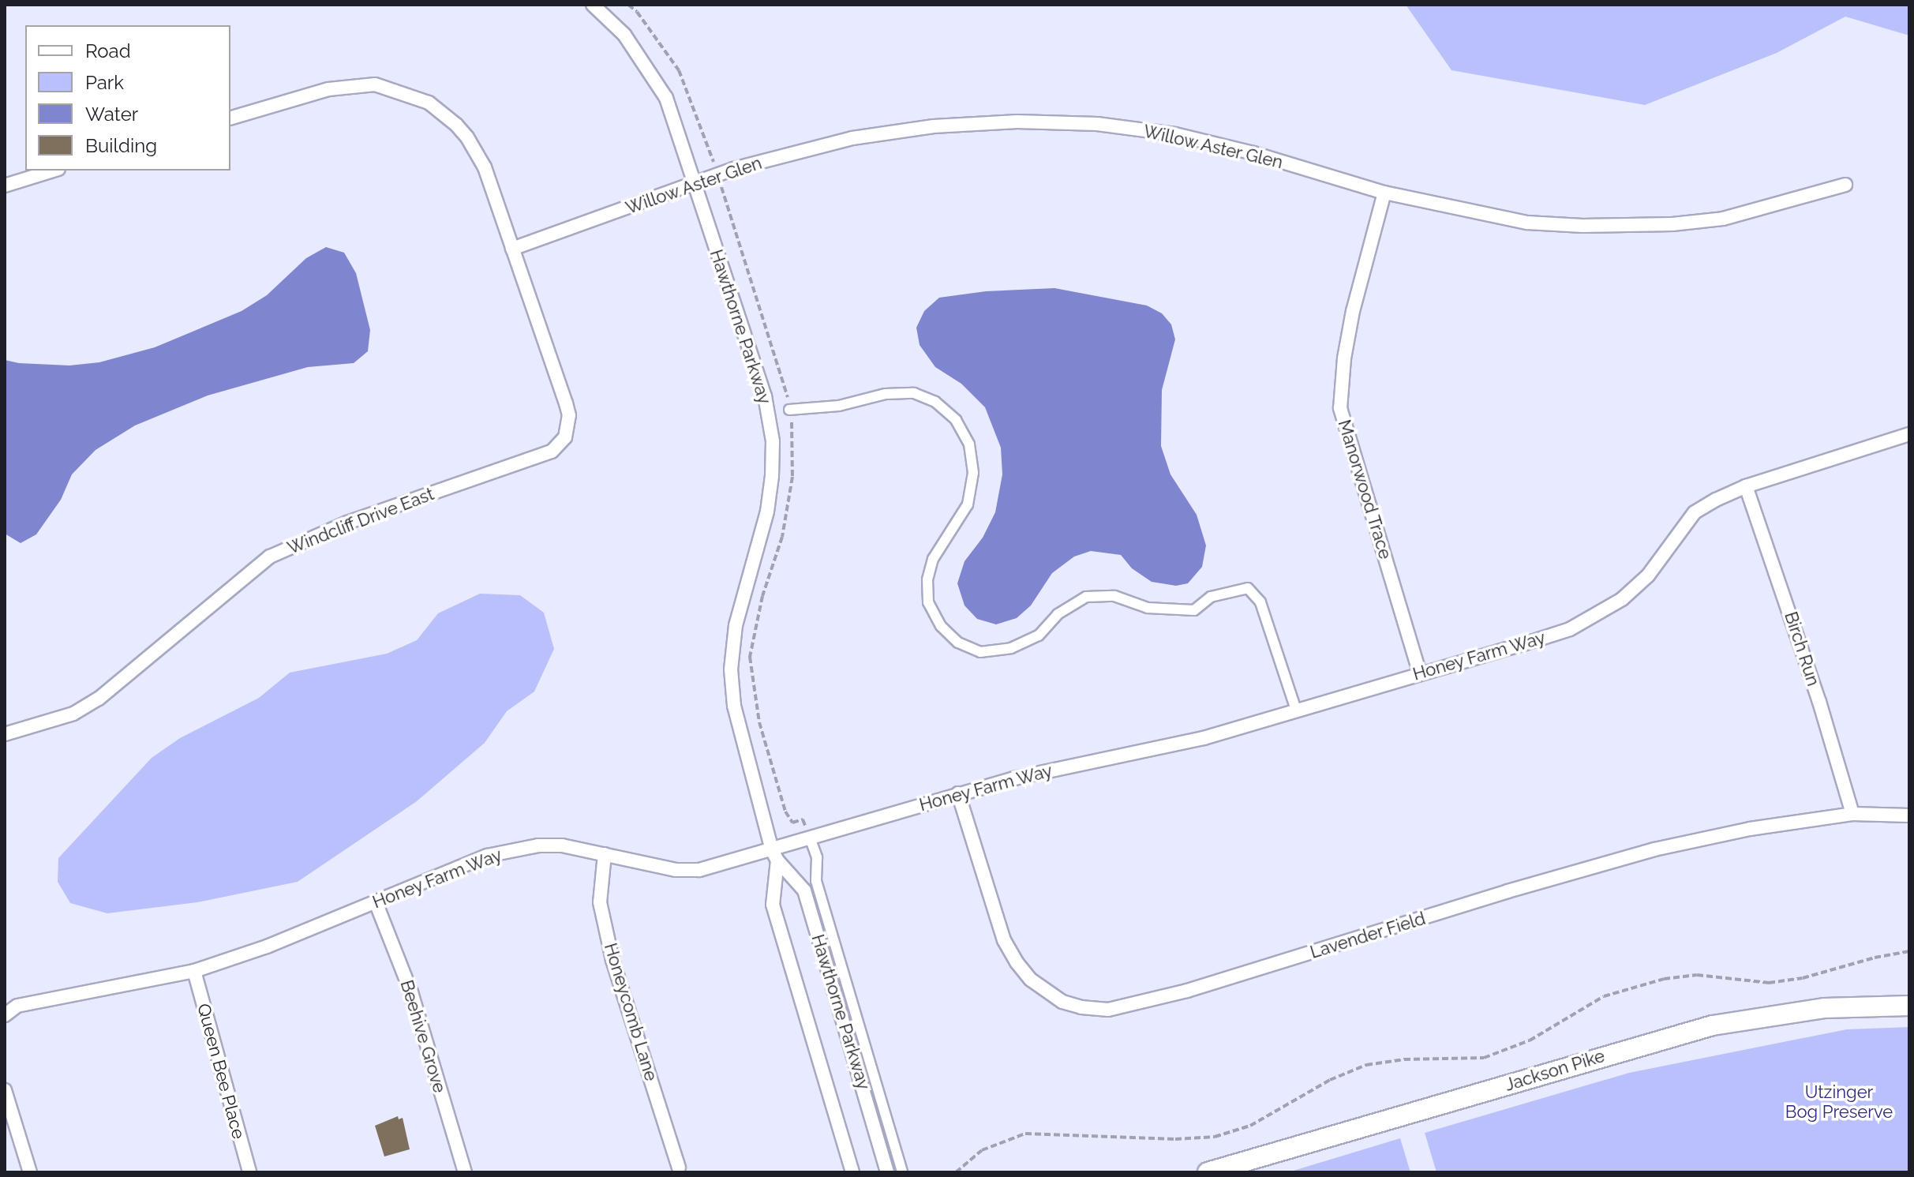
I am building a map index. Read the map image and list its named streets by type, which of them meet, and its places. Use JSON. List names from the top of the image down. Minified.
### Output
{"streets":{"main road":["Jackson Pike"],"street":["Willow Aster Glen","Hawthorne Parkway","Manorwood Trace","Windcliff Drive East","Birch Run","Honey Farm Way","Lavender Field","Honeycomb Lane","Beehive Grove","Queen Bee Place"]},"crossings":[["Willow Aster Glen","Hawthorne Parkway"],["Willow Aster Glen","Manorwood Trace"],["Willow Aster Glen","Windcliff Drive East"],["Hawthorne Parkway","Honey Farm Way"],["Manorwood Trace","Honey Farm Way"],["Birch Run","Honey Farm Way"],["Birch Run","Lavender Field"],["Honey Farm Way","Lavender Field"],["Honey Farm Way","Honeycomb Lane"],["Honey Farm Way","Beehive Grove"],["Honey Farm Way","Queen Bee Place"]],"parks":["Utzinger Bog Preserve"],"legend":["Road","Park","Water","Building"]}
